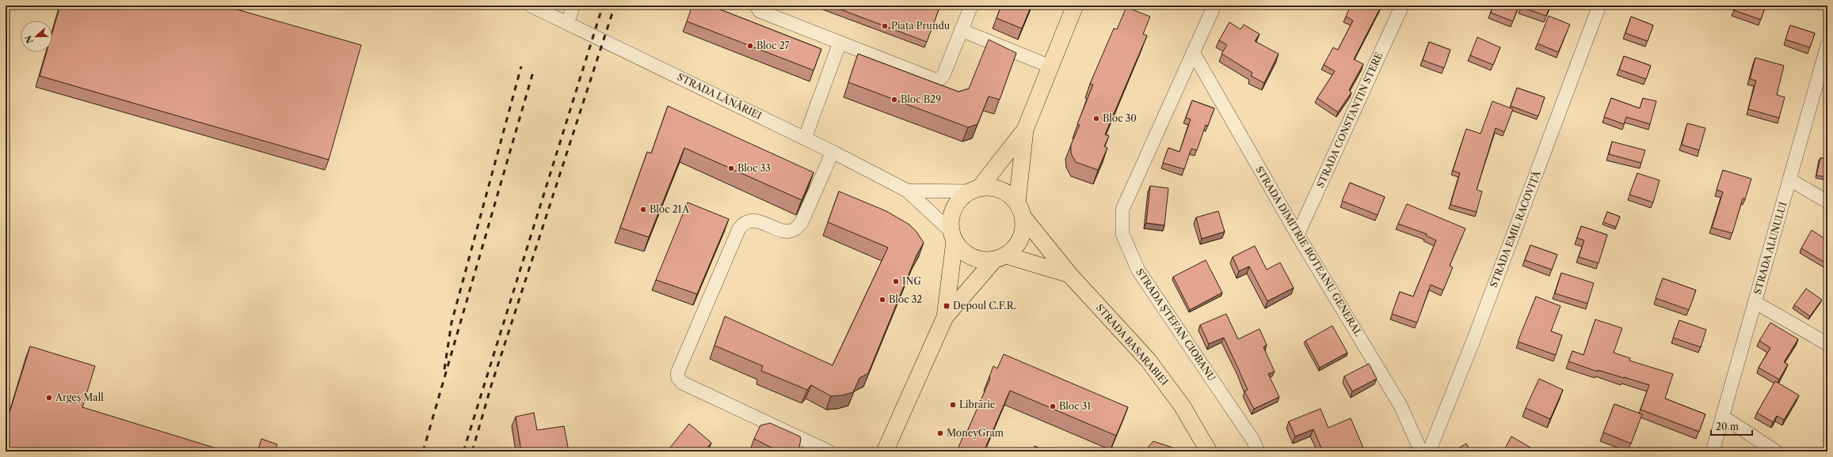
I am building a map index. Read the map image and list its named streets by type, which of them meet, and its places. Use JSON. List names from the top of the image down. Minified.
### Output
{"streets":{"main road":["STRADA BASARABIEI"],"street":["STRADA LÂNĂRIEI","STRADA CONSTANTIN STERE","STRADA EMIL RACOVIȚĂ","STRADA ALUNULUI","STRADA DIMITRIE BOTEANU GENERAL","STRADA ȘTEFAN CIOBANU"]},"crossings":[["STRADA CONSTANTIN STERE","STRADA DIMITRIE BOTEANU GENERAL"],["STRADA DIMITRIE BOTEANU GENERAL","STRADA ȘTEFAN CIOBANU"]],"places":{"other":["Piața Prundu","Bloc 27","Bloc B29","Bloc 30","Bloc 33","Bloc 21A","ING","Bloc 32","Argeș Mall","Librărie","Bloc 31","MoneyGram"],"transit":["Depoul C.F.R."]},"scale_bar":"20 m","north":"left"}
